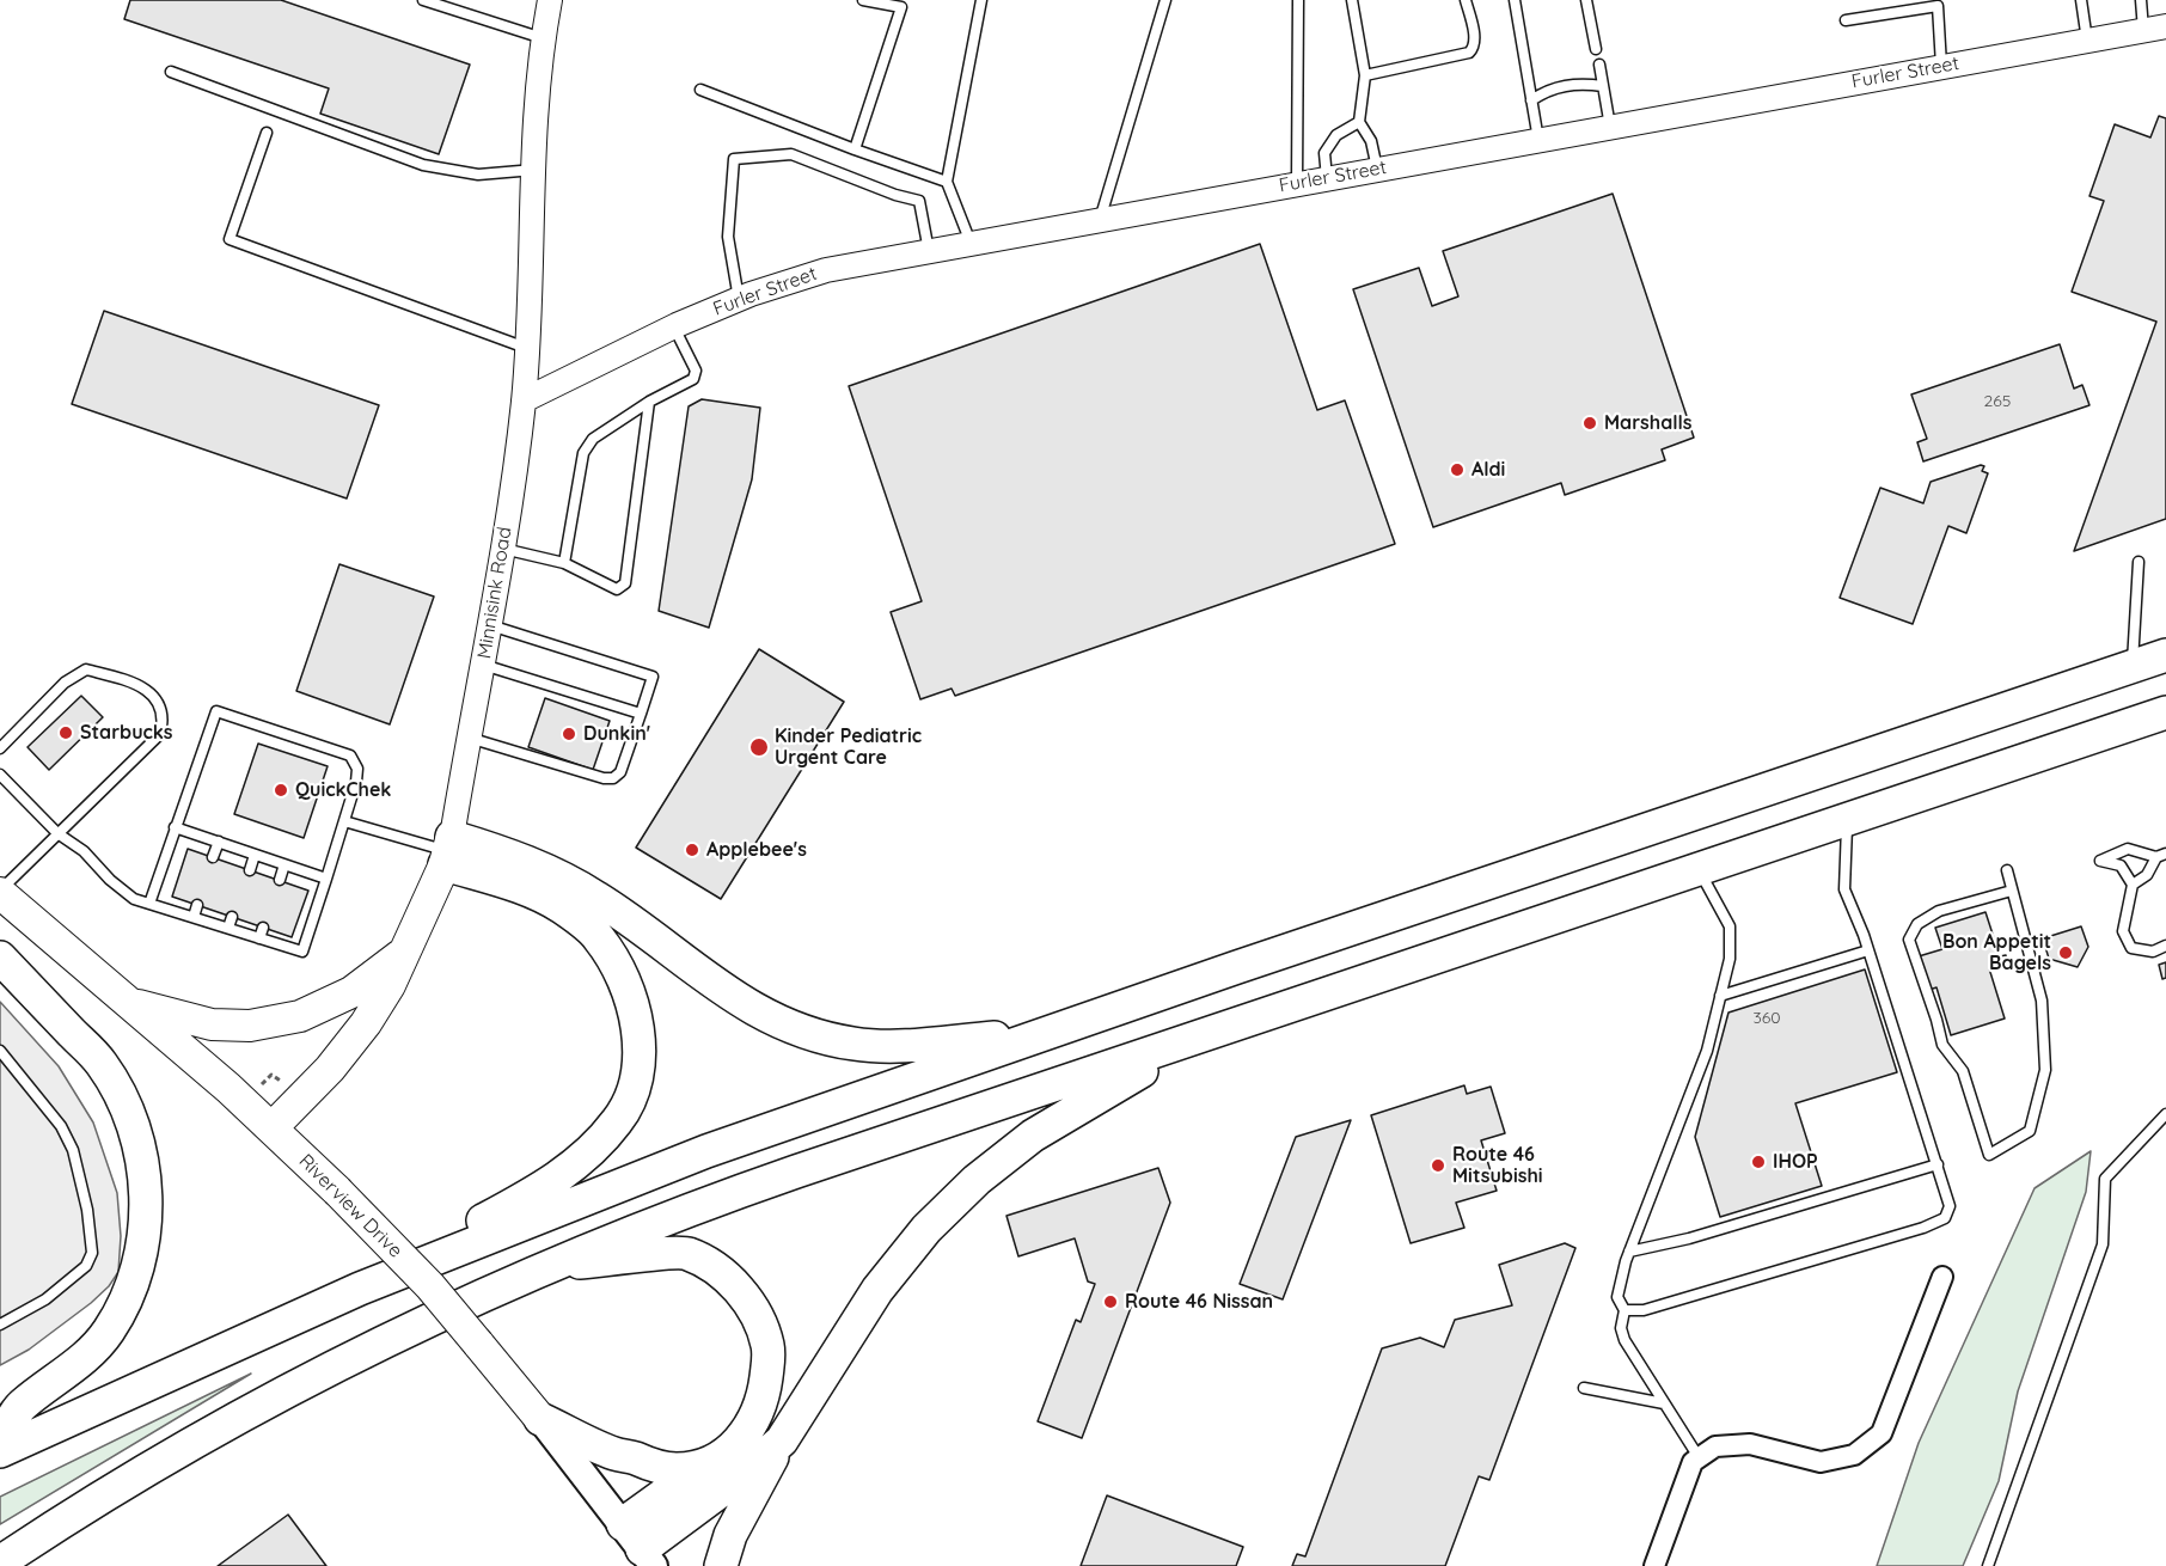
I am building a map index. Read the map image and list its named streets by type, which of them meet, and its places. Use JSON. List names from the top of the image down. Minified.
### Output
{"streets":{"main road":["Minnisink Road","Riverview Drive"],"street":["Furler Street"]},"crossings":[["Furler Street","Minnisink Road"],["Minnisink Road","Riverview Drive"]],"places":["Marshalls","Aldi","Starbucks","Dunkin'","Kinder Pediatric Urgent Care","QuickChek","Applebee's","Bon Appetit Bagels","IHOP","Route 46 Mitsubishi","Route 46 Nissan"],"house_numbers":["265","360"]}
